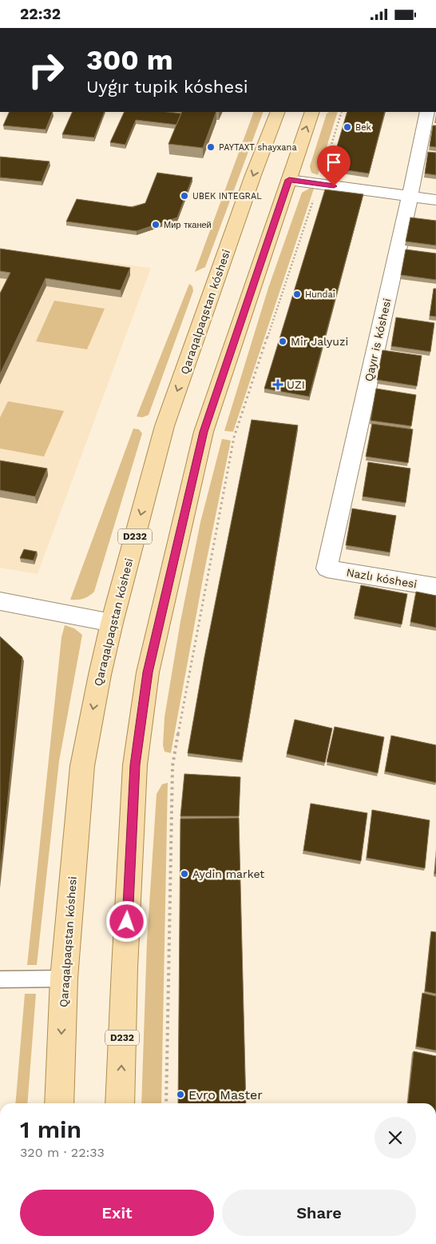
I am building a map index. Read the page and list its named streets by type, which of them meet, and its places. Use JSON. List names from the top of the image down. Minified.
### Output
{"streets":{"main road":["Qaraqalpaqstan kóshesi","D232"],"street":["Qayır is kóshesi","Nazlı kóshesi"]},"crossings":[["Qayır is kóshesi","Nazlı kóshesi"]],"places":{"other":["Bek","PAYTAXT shayxana","UBEK INTEGRAL","Мир тканей","Hundai","Mir Jalyuzi","Aydin market","Evro Master"],"health":["UZI"]},"page":{"status":"22:32","turn":["300 m","Uyǵır tupik kóshesi"],"heading":["1 min","320 m · 22:33"],"buttons":["Exit","Share"]}}
